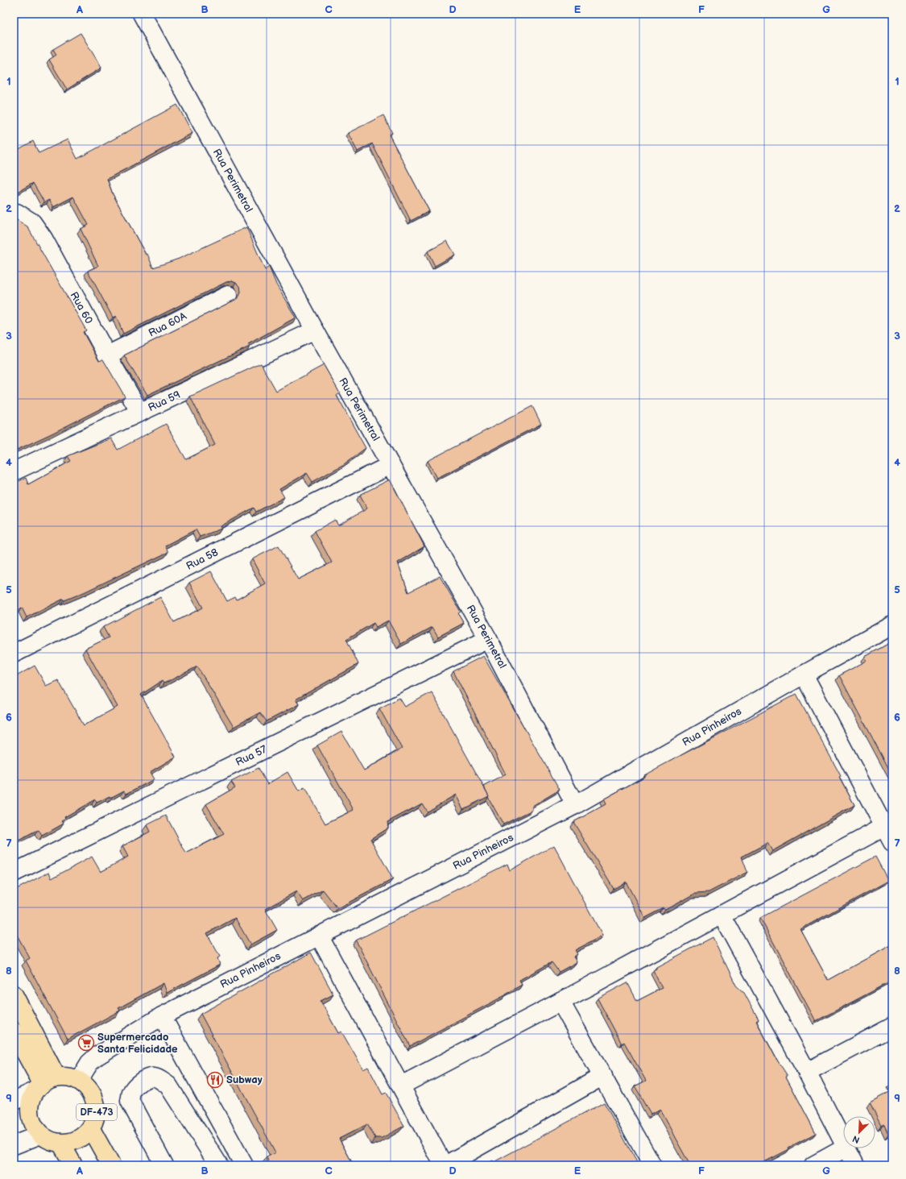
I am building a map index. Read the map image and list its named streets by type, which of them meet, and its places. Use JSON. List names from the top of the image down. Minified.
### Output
{"streets":{"main road":["DF-473"],"street":["Rua Perimetral","Rua 60","Rua 60A","Rua 59","Rua 58","Rua Pinheiros","Rua 57"]},"crossings":[["Rua Perimetral","Rua 59"],["Rua Perimetral","Rua 58"],["Rua Perimetral","Rua Pinheiros"],["Rua Perimetral","Rua 57"],["Rua 60","Rua 60A"],["Rua 60","Rua 59"],["Rua Pinheiros","DF-473"]],"places":{"supermarket":["Supermercado Santa Felicidade"],"restaurant":["Subway"]},"north":"bottom left","grid":{"columns":["A","B","C","D","E","F","G"],"rows":["1","2","3","4","5","6","7","8","9"]}}
